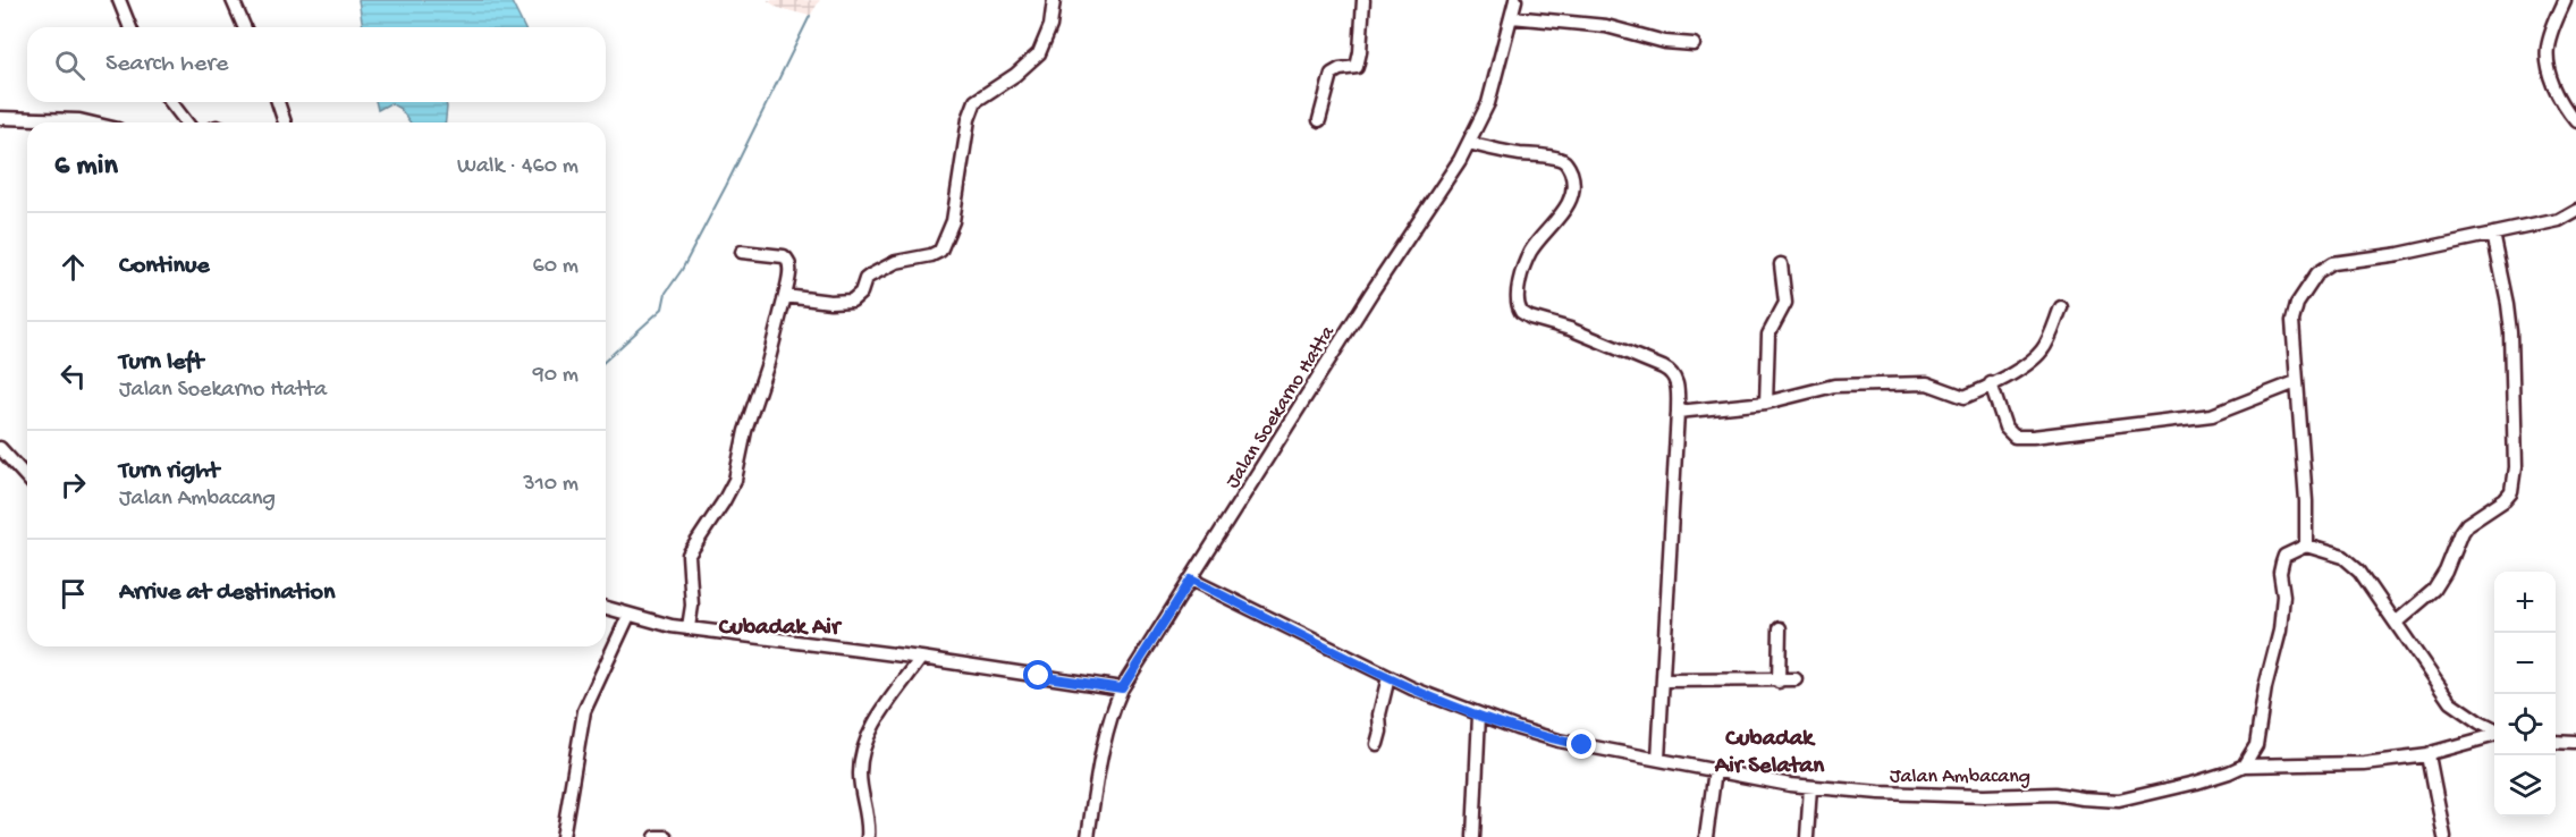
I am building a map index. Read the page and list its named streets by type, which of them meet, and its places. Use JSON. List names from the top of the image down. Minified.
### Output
{"streets":{"street":["Jalan Soekarno Hatta","Jalan Ambacang"]},"crossings":[["Jalan Soekarno Hatta","Jalan Ambacang"]],"districts":["Cubadak Air","Cubadak Air Selatan"],"page":{"search":"Search here","heading":["6 min","Walk · 460 m"],"list":[["Continue","60 m"],["Turn left","Jalan Soekarno Hatta","90 m"],["Turn right","Jalan Ambacang","310 m"],"Arrive at destination"],"map_buttons":["+","−"]}}
